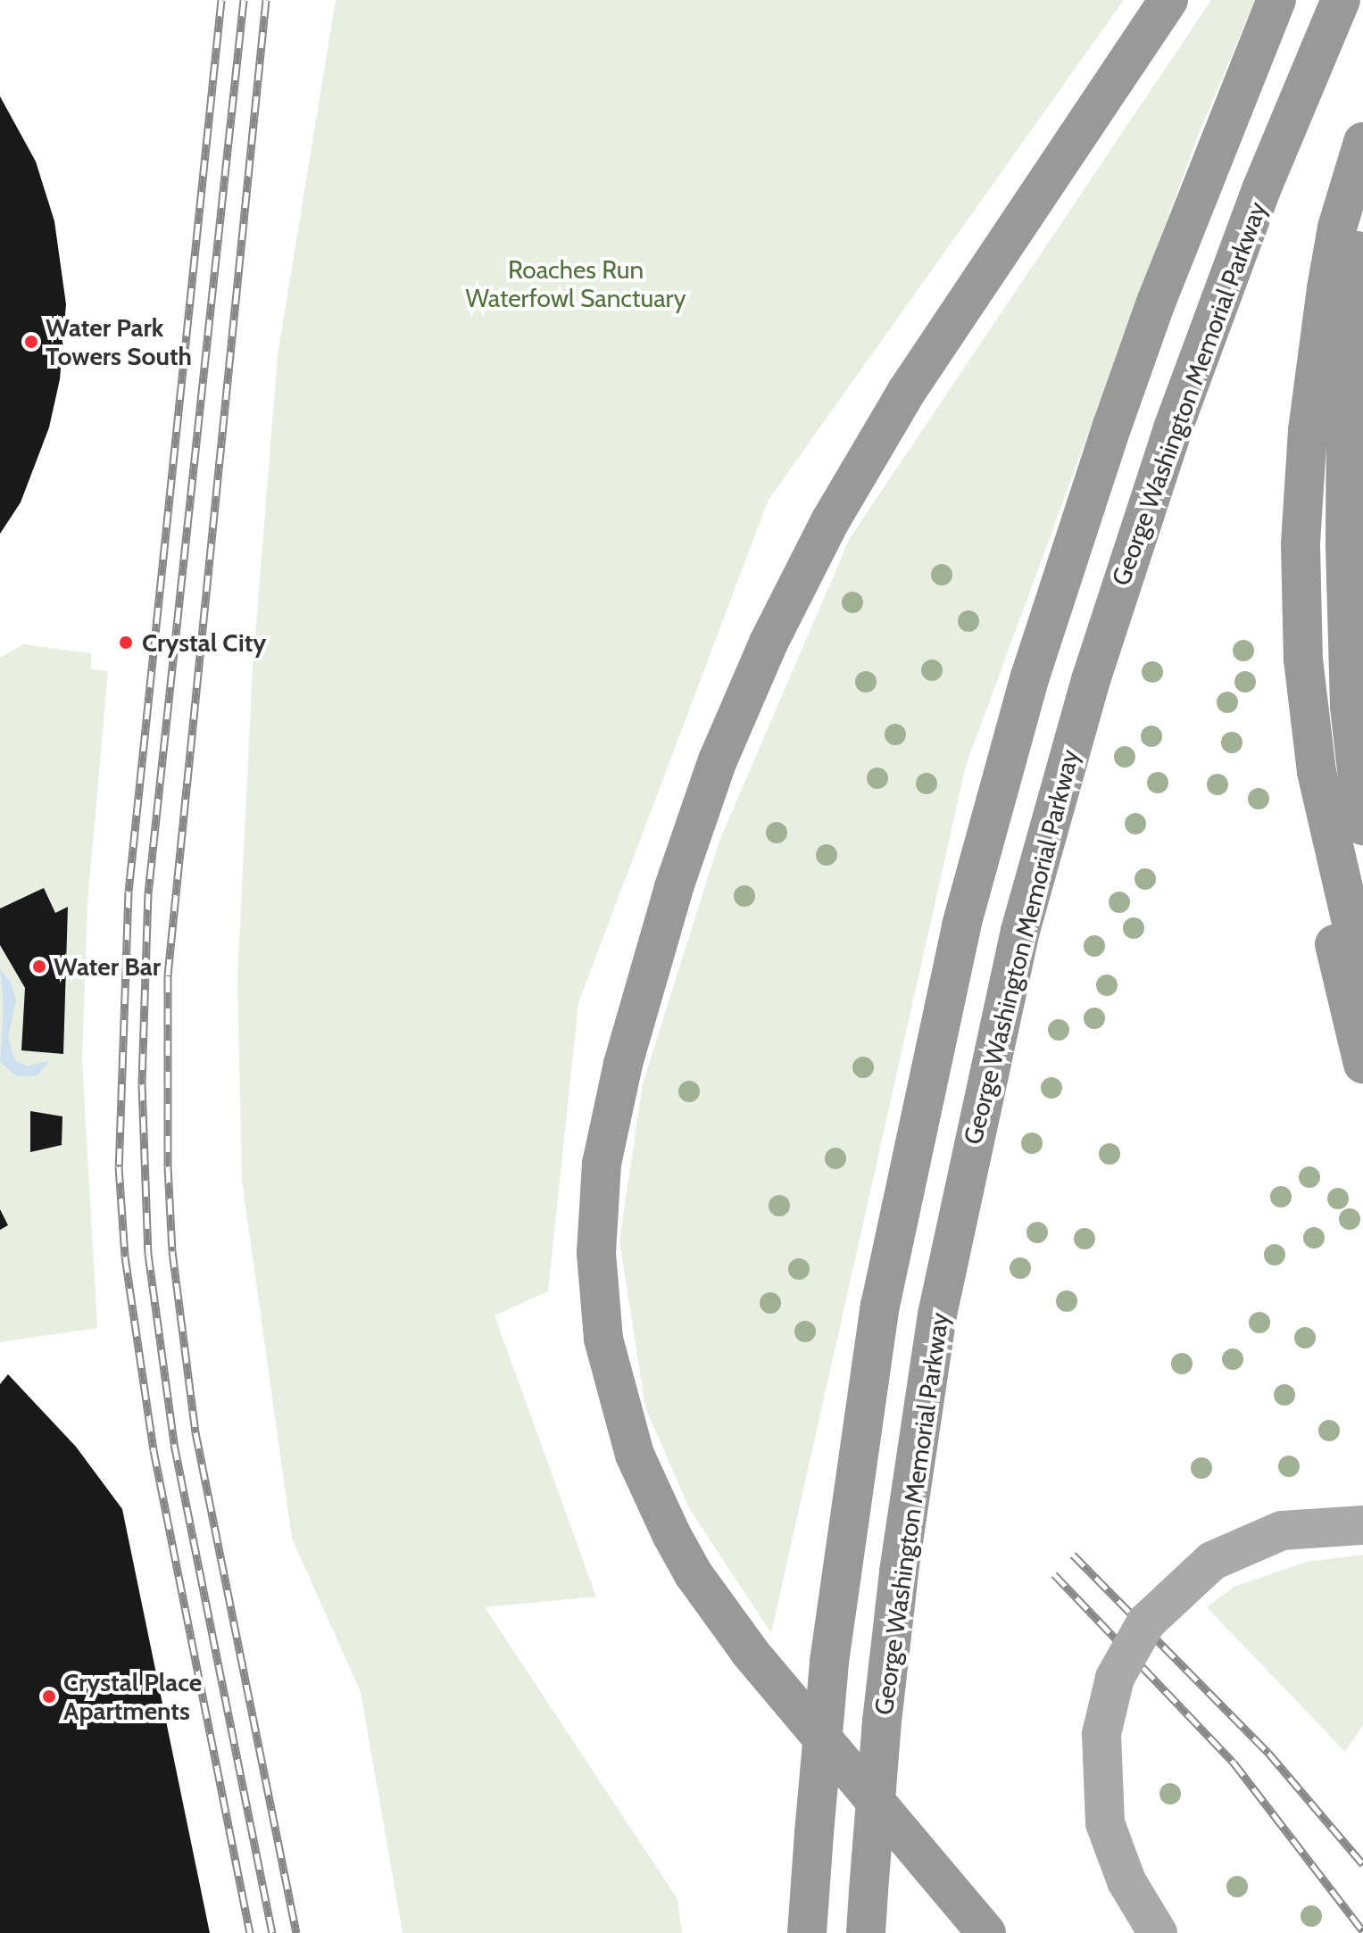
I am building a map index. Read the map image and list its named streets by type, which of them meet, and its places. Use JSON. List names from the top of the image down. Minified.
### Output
{"streets":{"highway":["George Washington Memorial Parkway"]},"parks":["Roaches Run Waterfowl Sanctuary"],"places":["Water Park Towers South","Crystal City","Water Bar","Crystal Place Apartments"]}
